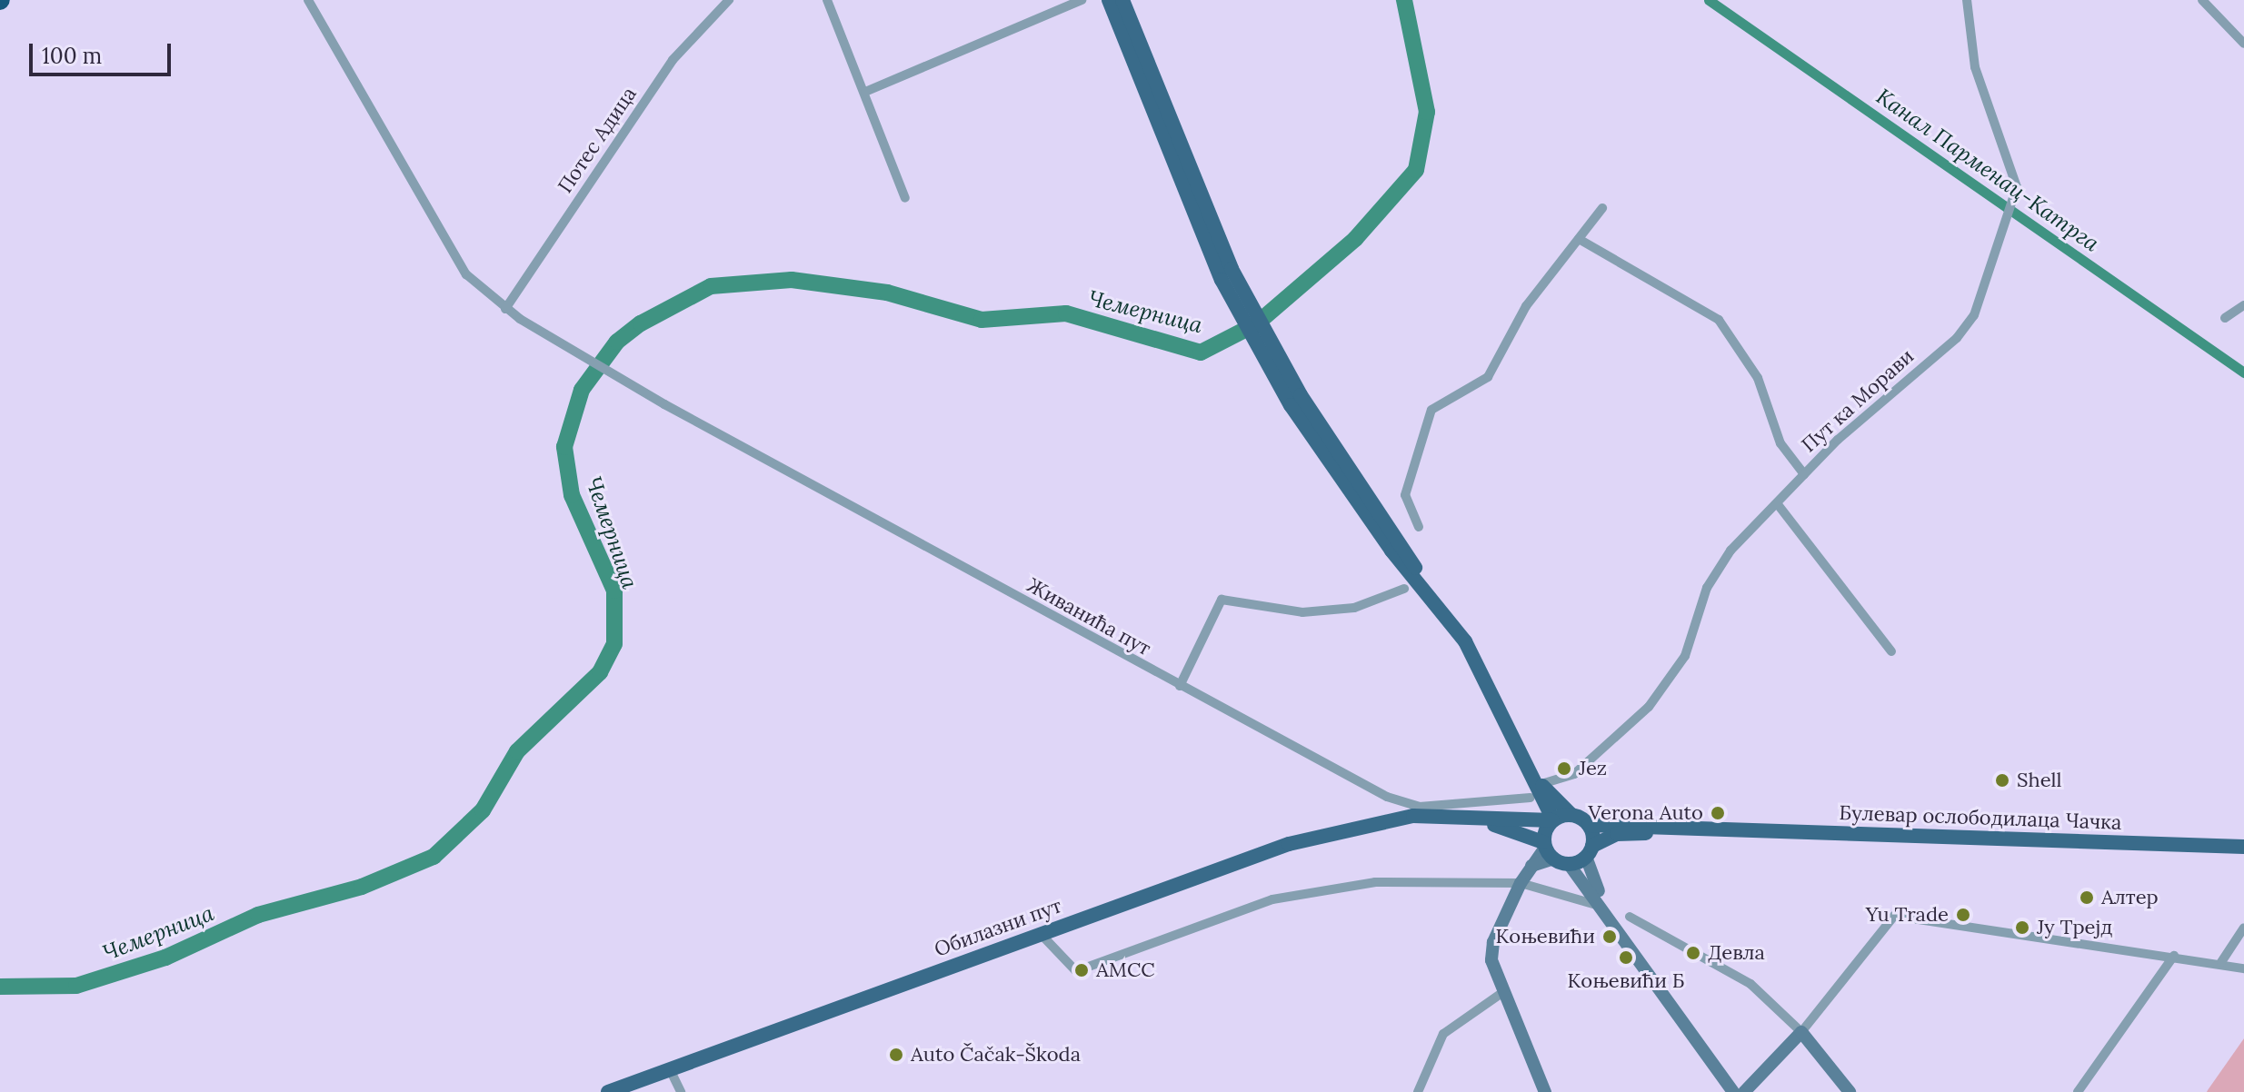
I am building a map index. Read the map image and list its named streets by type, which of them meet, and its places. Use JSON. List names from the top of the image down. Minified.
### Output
{"streets":{"main road":["Булевар ослободилаца Чачка","Обилазни пут"],"street":["Потес Адица","Пут ка Морави","Живанића пут"]},"crossings":[["Потес Адица","Живанића пут"],["Живанића пут","Обилазни пут"]],"water":["Канал Парменац-Катрга","Чемерница"],"places":["Jez","Shell","Verona Auto","Алтер","Yu Trade","Ју Трејд","Коњевићи","Девла","Коњевићи Б","АМСС","Auto Čačak-Škoda"],"scale_bar":"100 m"}
